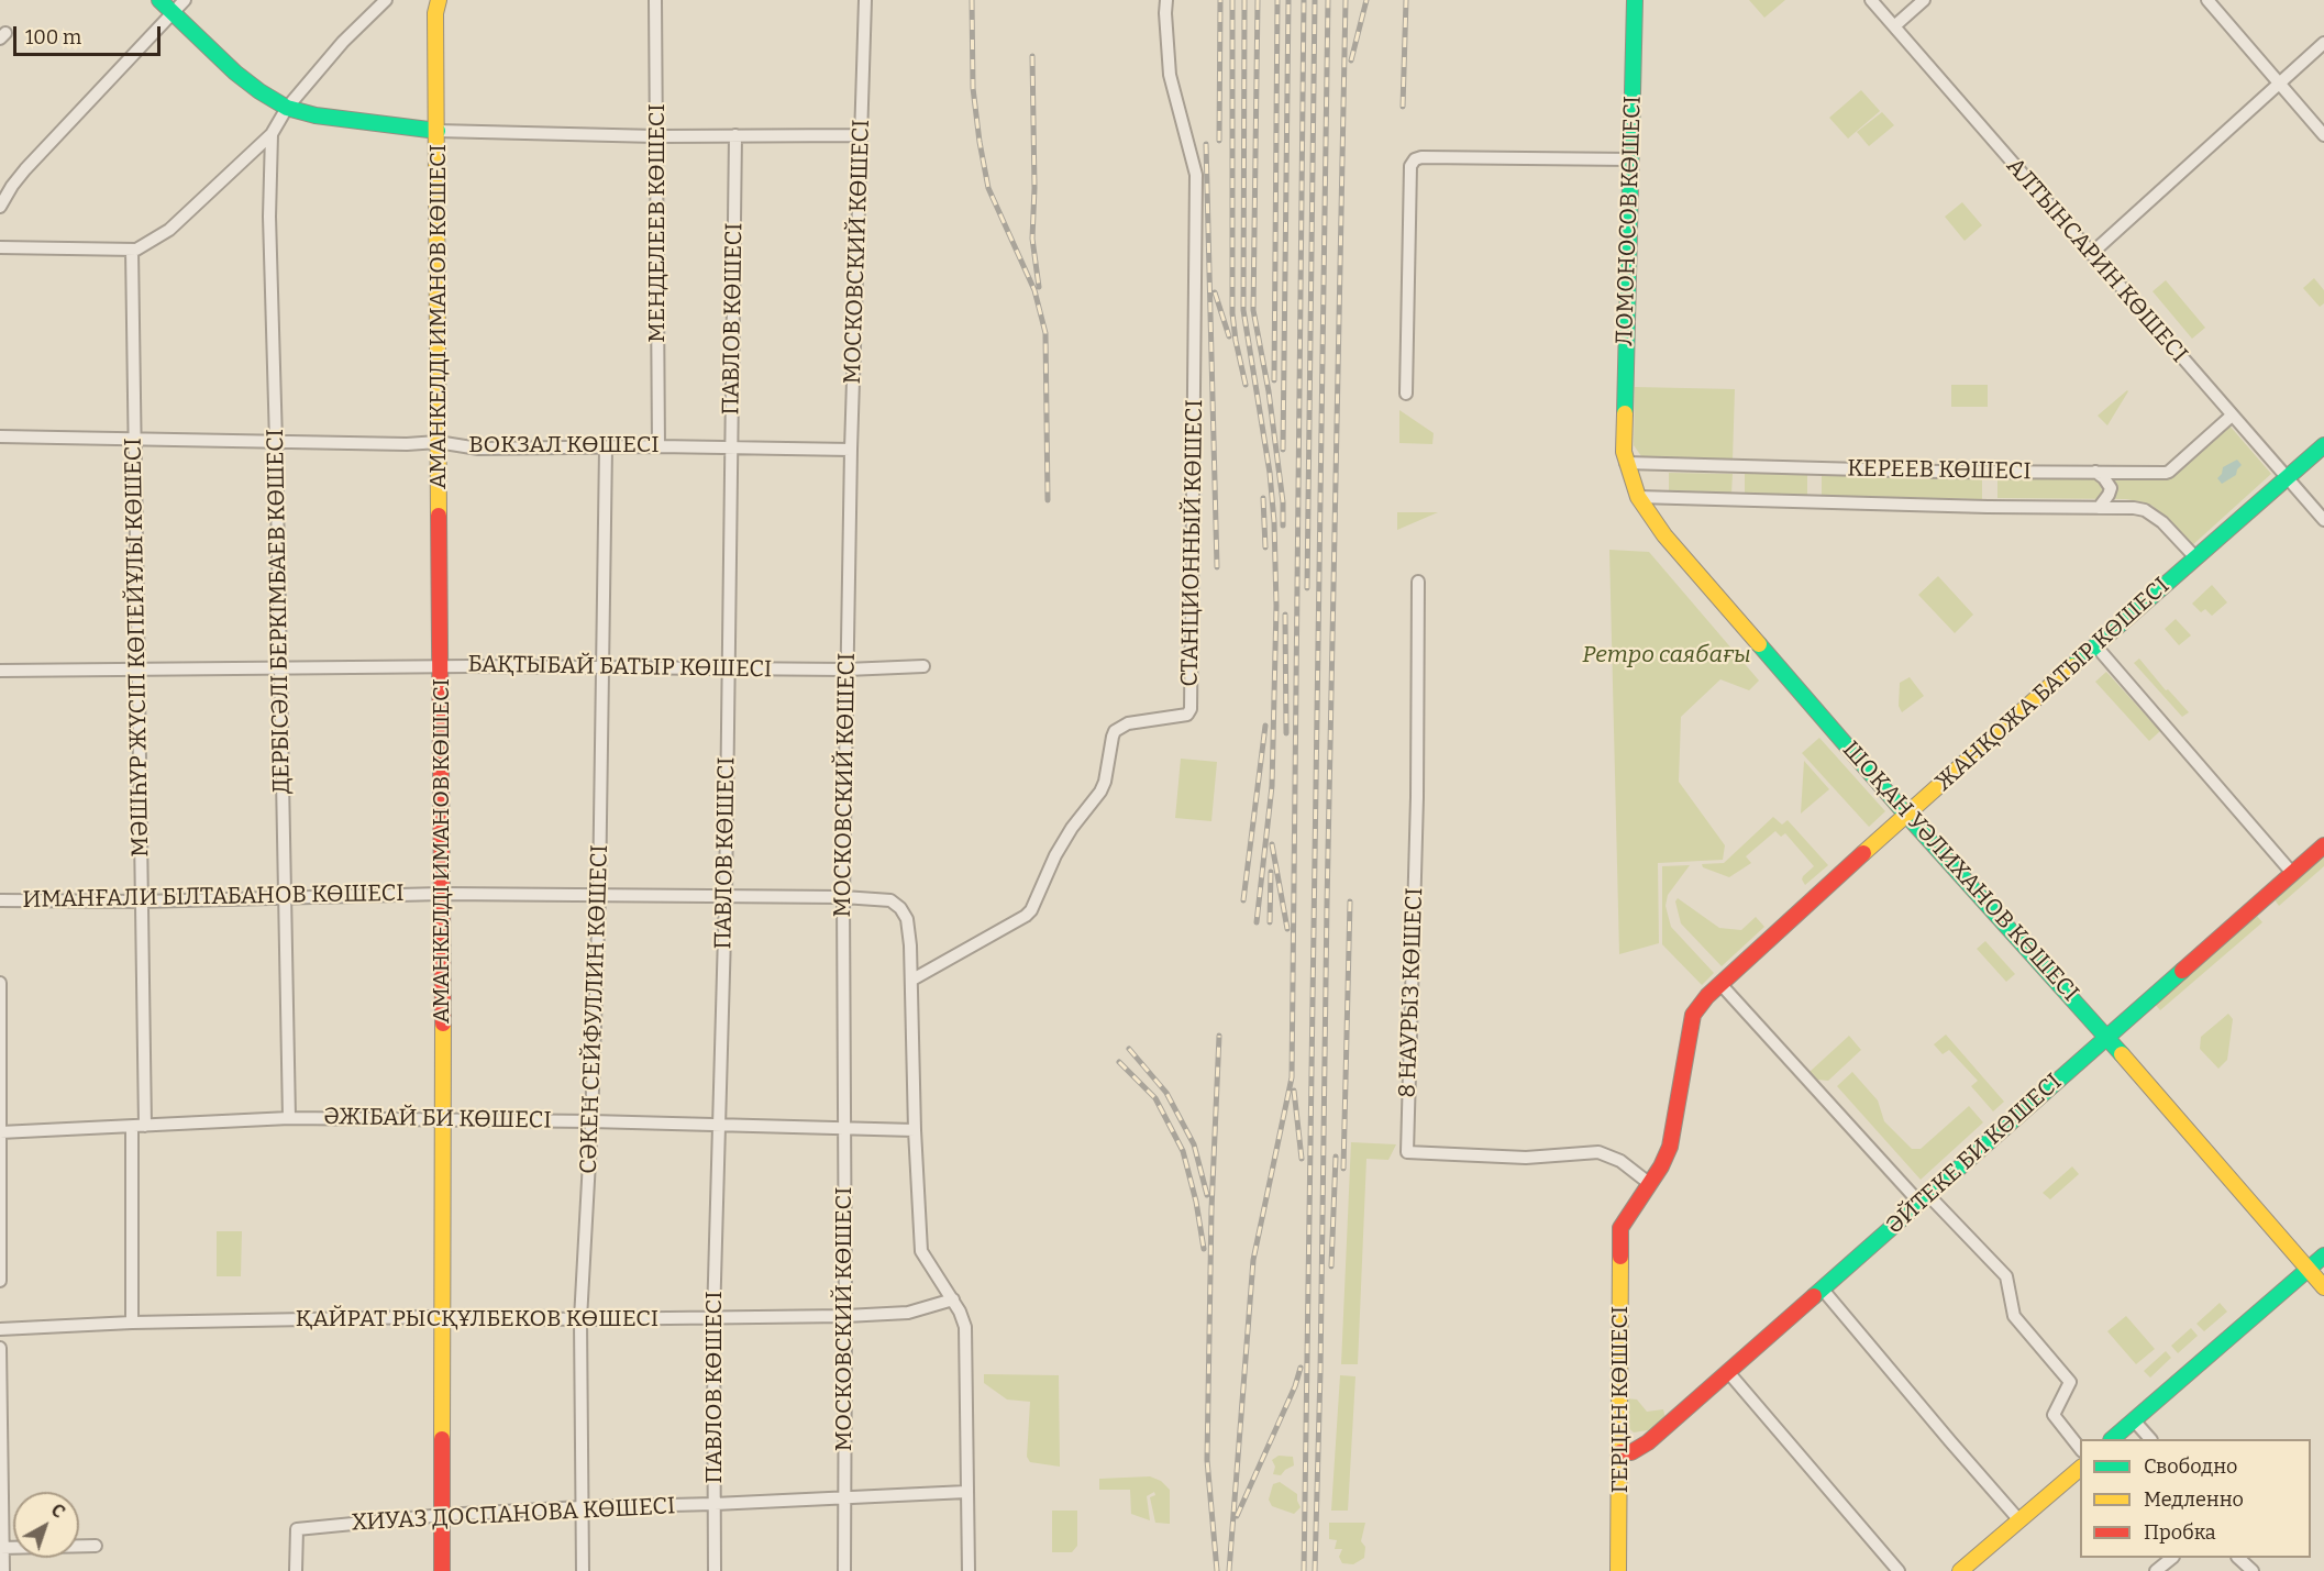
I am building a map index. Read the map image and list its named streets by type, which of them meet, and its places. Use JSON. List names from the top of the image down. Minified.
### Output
{"streets":{"street":["ЛОМОНОСОВ КӨШЕСІ","МЕНДЕЛЕЕВ КӨШЕСІ","МОСКОВСКИЙ КӨШЕСІ","АЛТЫНСАРИН КӨШЕСІ","АМАНКЕЛДІ ИМАНОВ КӨШЕСІ","ПАВЛОВ КӨШЕСІ","ВОКЗАЛ КӨШЕСІ","КЕРЕЕВ КӨШЕСІ","СТАНЦИОННЫЙ КӨШЕСІ","ДЕРБІСӘЛІ БЕРКІМБАЕВ КӨШЕСІ","МӘШҺҮР ЖҮСІП КӨПЕЙҰЛЫ КӨШЕСІ","БАҚТЫБАЙ БАТЫР КӨШЕСІ","ЖАНҚОЖА БАТЫР КӨШЕСІ","ШОҚАН УӘЛИХАНОВ КӨШЕСІ","ИМАНҒАЛИ БІЛТАБАНОВ КӨШЕСІ","8 НАУРЫЗ КӨШЕСІ","СӘКЕН СЕЙФУЛЛИН КӨШЕСІ","ӘЖІБАЙ БИ КӨШЕСІ","ӘЙТЕКЕ БИ КӨШЕСІ","ҚАЙРАТ РЫСҚҰЛБЕКОВ КӨШЕСІ","ГЕРЦЕН КӨШЕСІ","ХИУАЗ ДОСПАНОВА КӨШЕСІ"]},"crossings":[["ЛОМОНОСОВ КӨШЕСІ","ШОҚАН УӘЛИХАНОВ КӨШЕСІ"],["МЕНДЕЛЕЕВ КӨШЕСІ","ВОКЗАЛ КӨШЕСІ"],["МОСКОВСКИЙ КӨШЕСІ","ВОКЗАЛ КӨШЕСІ"],["МОСКОВСКИЙ КӨШЕСІ","БАҚТЫБАЙ БАТЫР КӨШЕСІ"],["МОСКОВСКИЙ КӨШЕСІ","ИМАНҒАЛИ БІЛТАБАНОВ КӨШЕСІ"],["МОСКОВСКИЙ КӨШЕСІ","ӘЖІБАЙ БИ КӨШЕСІ"],["МОСКОВСКИЙ КӨШЕСІ","ҚАЙРАТ РЫСҚҰЛБЕКОВ КӨШЕСІ"],["МОСКОВСКИЙ КӨШЕСІ","ХИУАЗ ДОСПАНОВА КӨШЕСІ"],["АЛТЫНСАРИН КӨШЕСІ","КЕРЕЕВ КӨШЕСІ"],["АЛТЫНСАРИН КӨШЕСІ","ЖАНҚОЖА БАТЫР КӨШЕСІ"],["АМАНКЕЛДІ ИМАНОВ КӨШЕСІ","ВОКЗАЛ КӨШЕСІ"],["АМАНКЕЛДІ ИМАНОВ КӨШЕСІ","БАҚТЫБАЙ БАТЫР КӨШЕСІ"],["АМАНКЕЛДІ ИМАНОВ КӨШЕСІ","ИМАНҒАЛИ БІЛТАБАНОВ КӨШЕСІ"],["АМАНКЕЛДІ ИМАНОВ КӨШЕСІ","ӘЖІБАЙ БИ КӨШЕСІ"],["АМАНКЕЛДІ ИМАНОВ КӨШЕСІ","ҚАЙРАТ РЫСҚҰЛБЕКОВ КӨШЕСІ"],["АМАНКЕЛДІ ИМАНОВ КӨШЕСІ","ХИУАЗ ДОСПАНОВА КӨШЕСІ"],["ПАВЛОВ КӨШЕСІ","ВОКЗАЛ КӨШЕСІ"],["ПАВЛОВ КӨШЕСІ","БАҚТЫБАЙ БАТЫР КӨШЕСІ"],["ПАВЛОВ КӨШЕСІ","ИМАНҒАЛИ БІЛТАБАНОВ КӨШЕСІ"],["ПАВЛОВ КӨШЕСІ","ӘЖІБАЙ БИ КӨШЕСІ"],["ПАВЛОВ КӨШЕСІ","ҚАЙРАТ РЫСҚҰЛБЕКОВ КӨШЕСІ"],["ПАВЛОВ КӨШЕСІ","ХИУАЗ ДОСПАНОВА КӨШЕСІ"],["ВОКЗАЛ КӨШЕСІ","ДЕРБІСӘЛІ БЕРКІМБАЕВ КӨШЕСІ"],["ВОКЗАЛ КӨШЕСІ","МӘШҺҮР ЖҮСІП КӨПЕЙҰЛЫ КӨШЕСІ"],["ВОКЗАЛ КӨШЕСІ","СӘКЕН СЕЙФУЛЛИН КӨШЕСІ"],["КЕРЕЕВ КӨШЕСІ","ЖАНҚОЖА БАТЫР КӨШЕСІ"],["КЕРЕЕВ КӨШЕСІ","ШОҚАН УӘЛИХАНОВ КӨШЕСІ"],["СТАНЦИОННЫЙ КӨШЕСІ","ИМАНҒАЛИ БІЛТАБАНОВ КӨШЕСІ"],["ДЕРБІСӘЛІ БЕРКІМБАЕВ КӨШЕСІ","БАҚТЫБАЙ БАТЫР КӨШЕСІ"],["ДЕРБІСӘЛІ БЕРКІМБАЕВ КӨШЕСІ","ИМАНҒАЛИ БІЛТАБАНОВ КӨШЕСІ"],["ДЕРБІСӘЛІ БЕРКІМБАЕВ КӨШЕСІ","ӘЖІБАЙ БИ КӨШЕСІ"],["МӘШҺҮР ЖҮСІП КӨПЕЙҰЛЫ КӨШЕСІ","БАҚТЫБАЙ БАТЫР КӨШЕСІ"],["МӘШҺҮР ЖҮСІП КӨПЕЙҰЛЫ КӨШЕСІ","ИМАНҒАЛИ БІЛТАБАНОВ КӨШЕСІ"],["МӘШҺҮР ЖҮСІП КӨПЕЙҰЛЫ КӨШЕСІ","ӘЖІБАЙ БИ КӨШЕСІ"],["МӘШҺҮР ЖҮСІП КӨПЕЙҰЛЫ КӨШЕСІ","ҚАЙРАТ РЫСҚҰЛБЕКОВ КӨШЕСІ"],["БАҚТЫБАЙ БАТЫР КӨШЕСІ","СӘКЕН СЕЙФУЛЛИН КӨШЕСІ"],["ЖАНҚОЖА БАТЫР КӨШЕСІ","ШОҚАН УӘЛИХАНОВ КӨШЕСІ"],["ЖАНҚОЖА БАТЫР КӨШЕСІ","8 НАУРЫЗ КӨШЕСІ"],["ЖАНҚОЖА БАТЫР КӨШЕСІ","ГЕРЦЕН КӨШЕСІ"],["ШОҚАН УӘЛИХАНОВ КӨШЕСІ","ӘЙТЕКЕ БИ КӨШЕСІ"],["ИМАНҒАЛИ БІЛТАБАНОВ КӨШЕСІ","СӘКЕН СЕЙФУЛЛИН КӨШЕСІ"],["СӘКЕН СЕЙФУЛЛИН КӨШЕСІ","ӘЖІБАЙ БИ КӨШЕСІ"],["СӘКЕН СЕЙФУЛЛИН КӨШЕСІ","ҚАЙРАТ РЫСҚҰЛБЕКОВ КӨШЕСІ"],["СӘКЕН СЕЙФУЛЛИН КӨШЕСІ","ХИУАЗ ДОСПАНОВА КӨШЕСІ"],["ӘЙТЕКЕ БИ КӨШЕСІ","ГЕРЦЕН КӨШЕСІ"]],"parks":["Ретро саябағы"],"legend":["Свободно","Медленно","Пробка"],"scale_bar":"100 m","north":"top right"}
